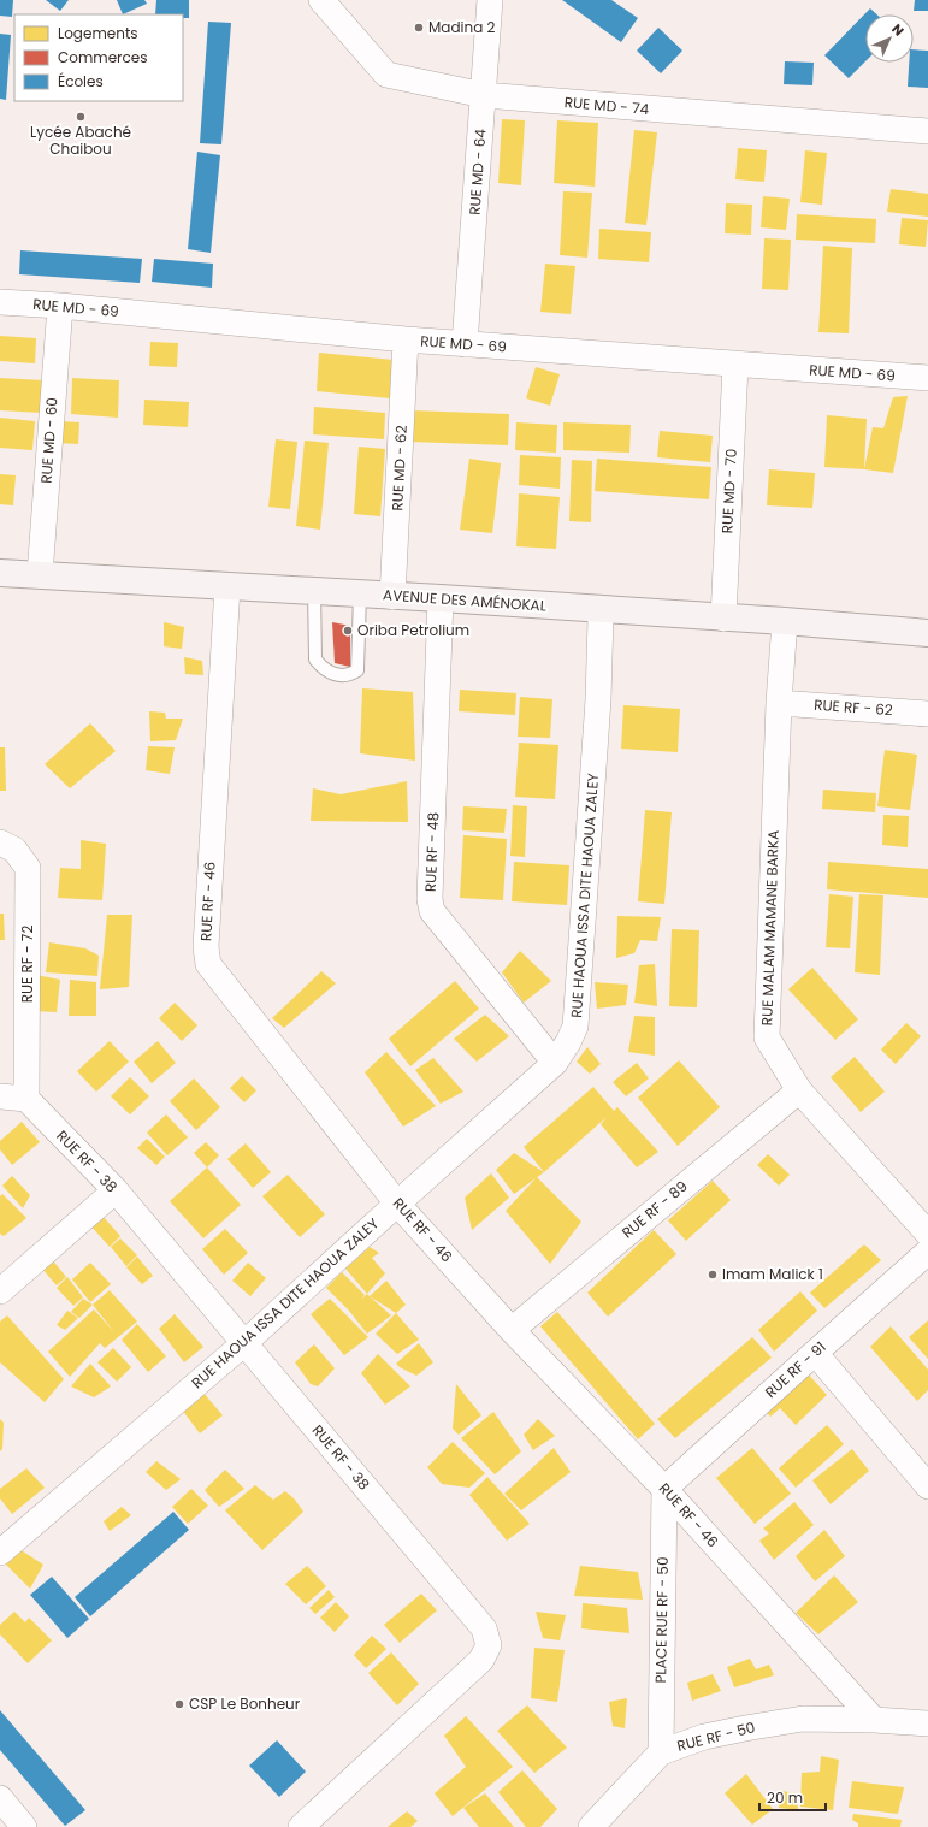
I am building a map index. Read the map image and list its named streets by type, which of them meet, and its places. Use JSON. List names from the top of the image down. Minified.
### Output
{"streets":{"main road":["AVENUE DES AMÉNOKAL"],"street":["RUE MD - 74","RUE MD - 64","RUE MD - 69","RUE MD - 60","RUE MD - 62","RUE MD - 70","RUE RF - 62","RUE RF - 48","RUE HAOUA ISSA DITE HAOUA ZALEY","RUE RF - 46","RUE MALAM MAMANE BARKA","RUE RF - 72","RUE RF - 38","RUE RF - 89","RUE RF - 91","PLACE RUE RF - 50","RUE RF - 50"]},"crossings":[["RUE MD - 74","RUE MD - 64"],["RUE MD - 64","RUE MD - 69"],["RUE MD - 69","RUE MD - 60"],["RUE MD - 69","RUE MD - 62"],["RUE MD - 69","RUE MD - 70"],["RUE MD - 60","AVENUE DES AMÉNOKAL"],["RUE MD - 62","AVENUE DES AMÉNOKAL"],["RUE MD - 70","AVENUE DES AMÉNOKAL"],["AVENUE DES AMÉNOKAL","RUE RF - 48"],["AVENUE DES AMÉNOKAL","RUE RF - 46"],["AVENUE DES AMÉNOKAL","RUE MALAM MAMANE BARKA"],["RUE RF - 62","RUE MALAM MAMANE BARKA"],["RUE RF - 48","RUE HAOUA ISSA DITE HAOUA ZALEY"],["RUE HAOUA ISSA DITE HAOUA ZALEY","RUE RF - 46"],["RUE HAOUA ISSA DITE HAOUA ZALEY","RUE RF - 38"],["RUE RF - 46","RUE RF - 89"],["RUE RF - 46","RUE RF - 91"],["RUE RF - 46","PLACE RUE RF - 50"],["RUE RF - 46","RUE RF - 50"],["RUE MALAM MAMANE BARKA","RUE RF - 89"],["RUE RF - 72","RUE RF - 38"],["RUE RF - 91","PLACE RUE RF - 50"],["PLACE RUE RF - 50","RUE RF - 50"]],"places":["Madina 2","Lycée Abaché Chaibou","Oriba Petrolium","Imam Malick 1","CSP Le Bonheur"],"legend":["Logements","Commerces","Écoles"],"scale_bar":"20 m","north":"top right"}
